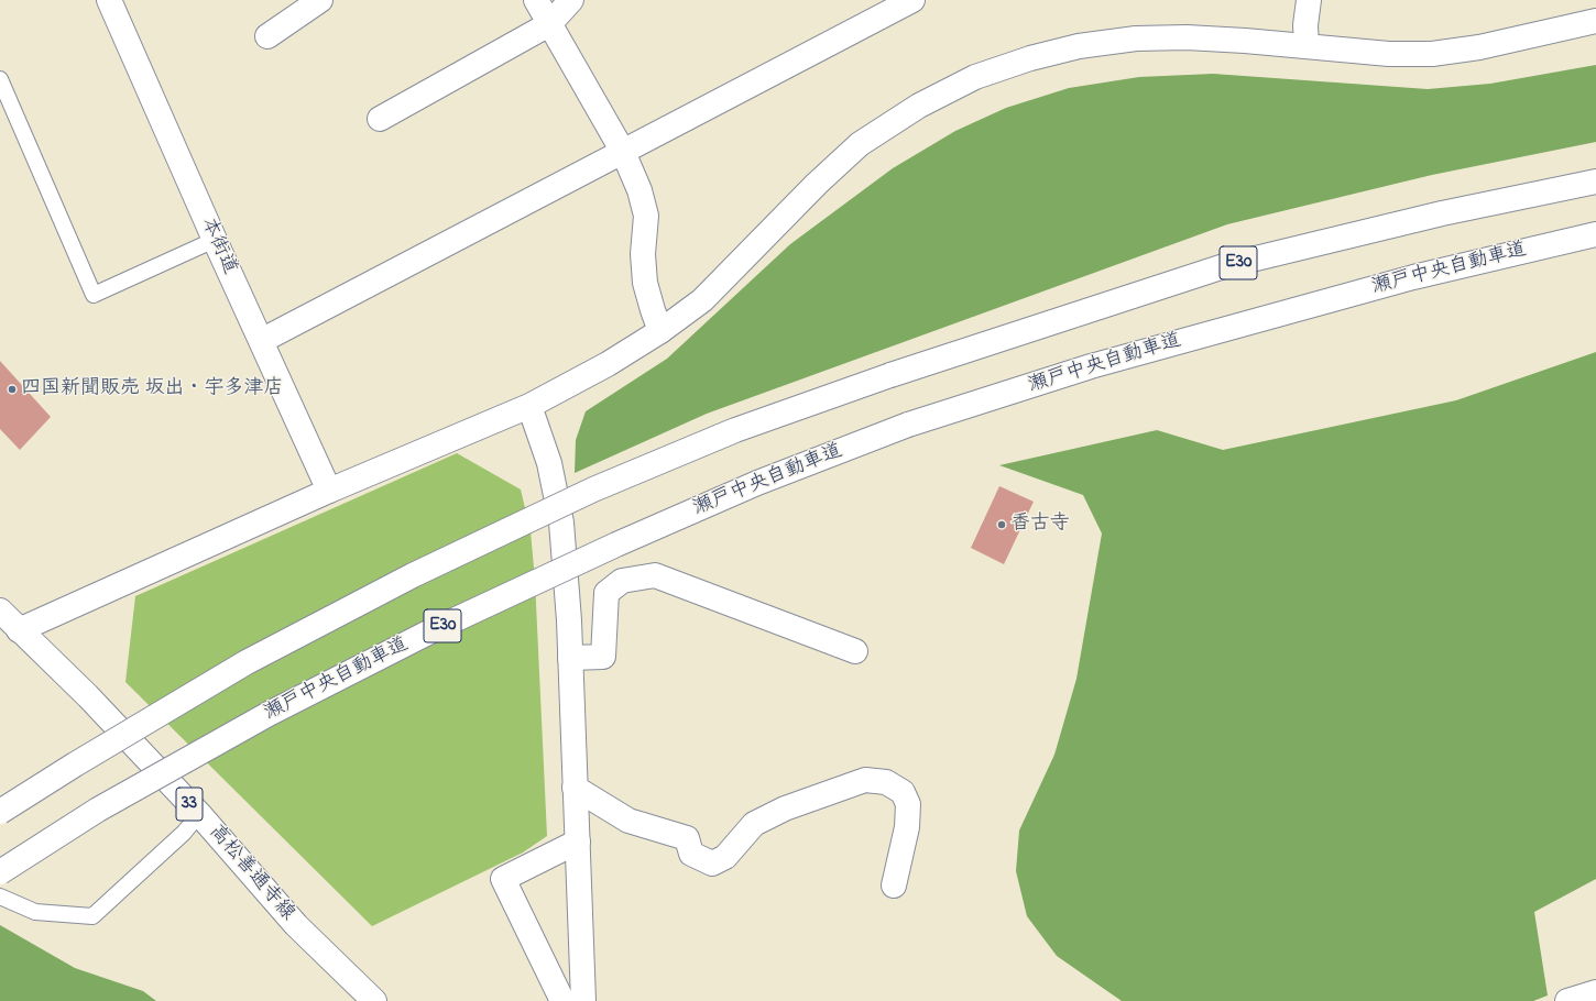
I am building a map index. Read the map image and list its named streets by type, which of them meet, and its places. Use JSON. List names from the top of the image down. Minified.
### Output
{"streets":{"main road":["本街道","E30","瀬戸中央自動車道","33","高松善通寺線"]},"places":["四国新聞販売 坂出・宇多津店","香古寺"]}
